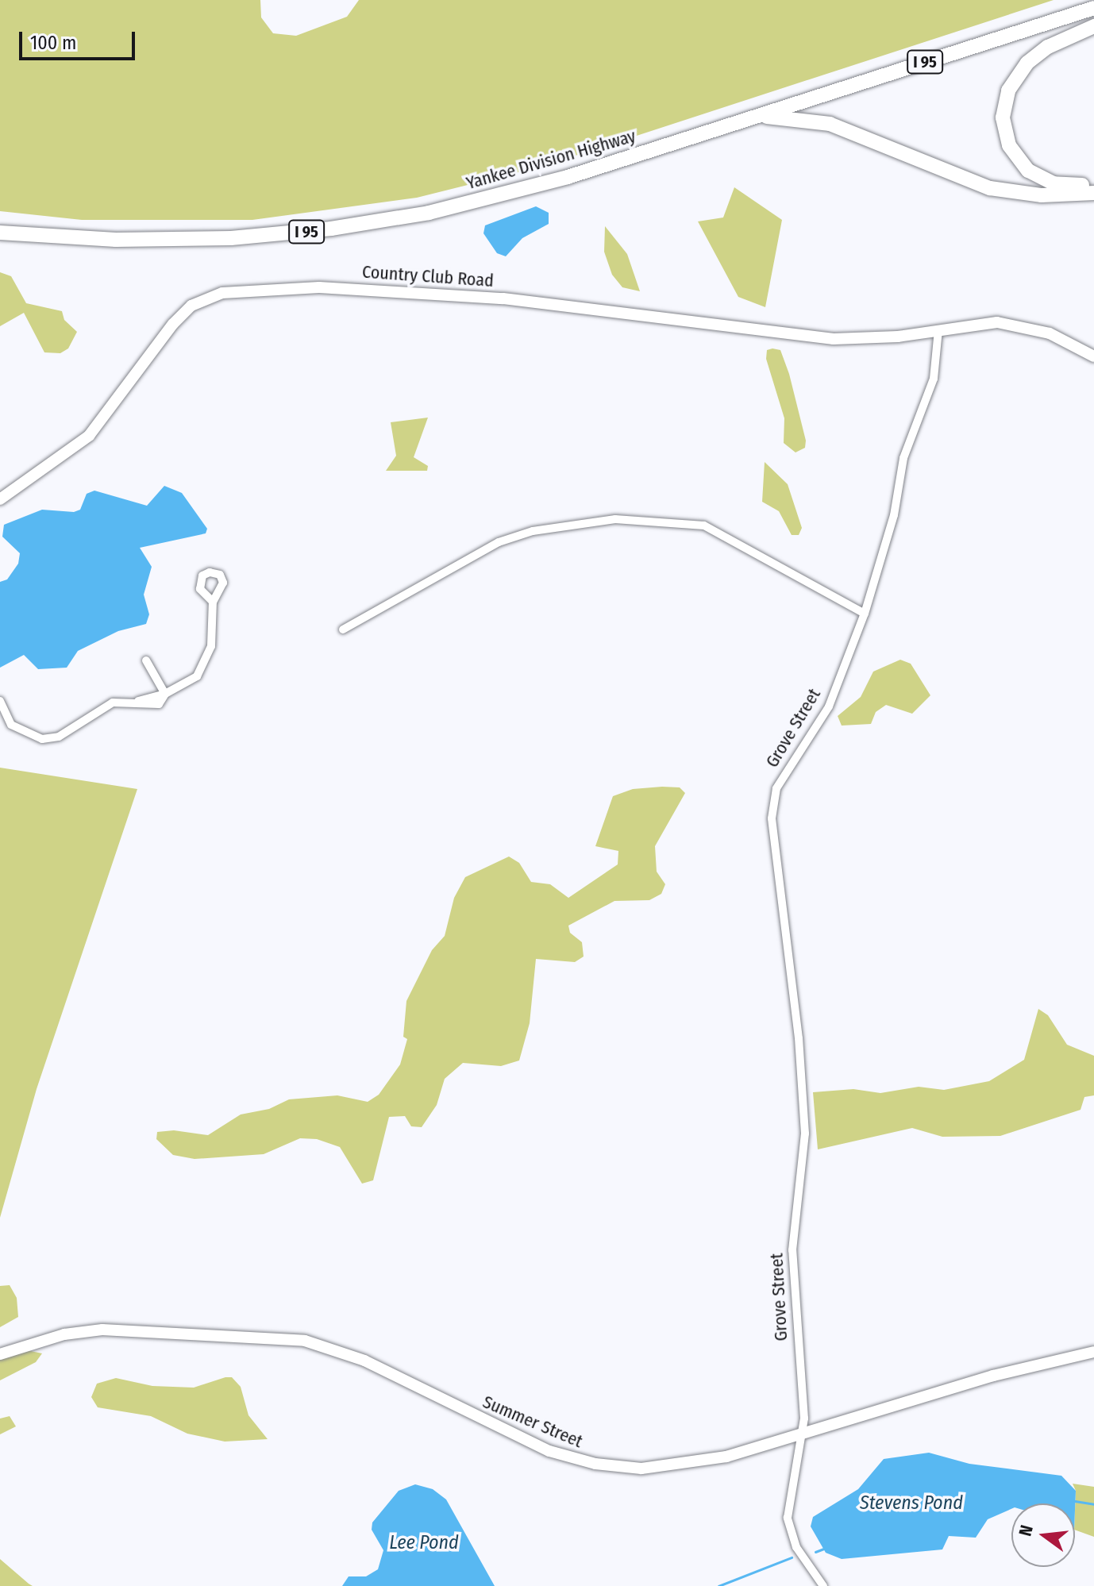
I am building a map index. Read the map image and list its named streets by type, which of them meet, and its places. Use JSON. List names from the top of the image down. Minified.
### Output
{"streets":{"highway":["I 95","Yankee Division Highway"],"street":["Country Club Road","Grove Street","Summer Street"]},"crossings":[["Country Club Road","Grove Street"],["Grove Street","Summer Street"]],"water":["Stevens Pond","Lee Pond"],"scale_bar":"100 m","north":"left"}
